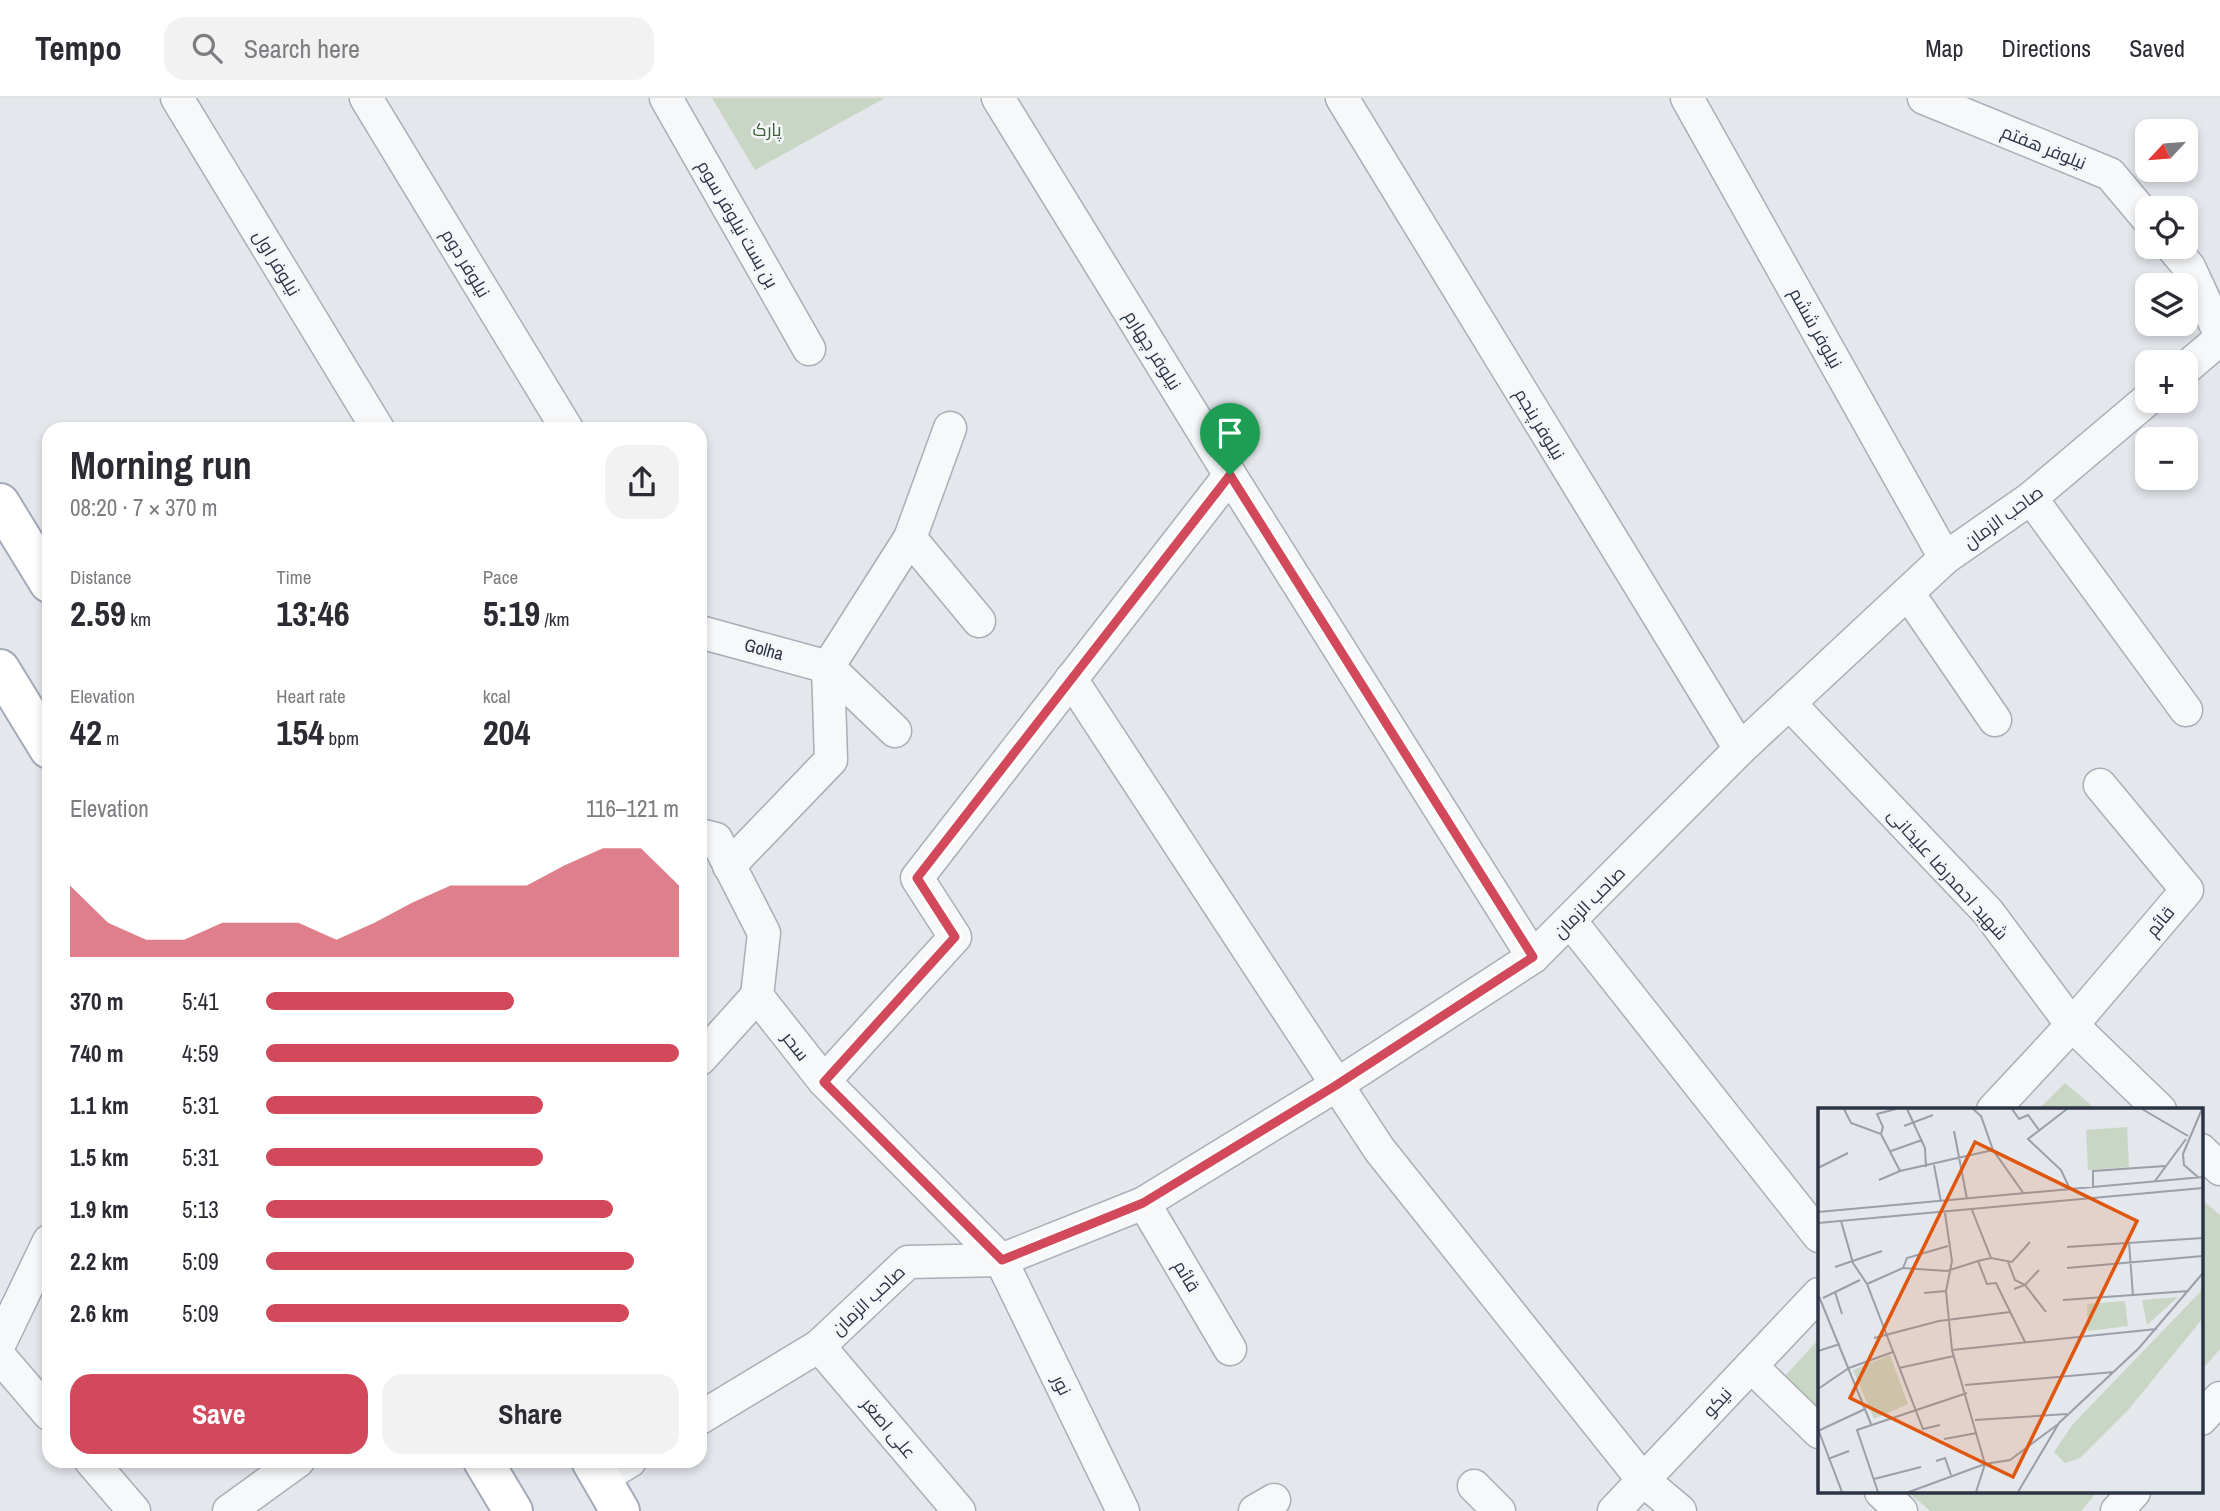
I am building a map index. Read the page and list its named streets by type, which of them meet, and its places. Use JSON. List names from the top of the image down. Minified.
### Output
{"streets":{"street":["نیلوفر هفتم","بن بست نیلوفر سوم","نیلوفر اول","نیلوفر دوم","نیلوفر ششم","نیلوفر چهارم","نیلوفر پنجم","صاحب الزمان","Golha","شهید احمدرضا علیخانی","قائم","سحر","نور","نیکو","علی اصغر"]},"crossings":[["نیلوفر ششم","صاحب الزمان"],["نیلوفر چهارم","صاحب الزمان"],["نیلوفر پنجم","صاحب الزمان"],["صاحب الزمان","شهید احمدرضا علیخانی"],["صاحب الزمان","قائم"],["صاحب الزمان","سحر"],["صاحب الزمان","نور"],["صاحب الزمان","علی اصغر"],["شهید احمدرضا علیخانی","قائم"],["سحر","نور"]],"parks":["پارک"],"north":"bottom left","page":{"header":"Tempo","search":"Search here","nav":["Map","Directions","Saved"],"map_buttons":["+","−"],"heading":["Morning run","08:20 · 7 × 370 m"],"stats":[["Distance","2.59 km"],["Time","13:46"],["Pace","5:19 /km"],["Elevation","42 m"],["Heart rate","154 bpm"],["kcal","204"]],"chart":["Elevation","116–121 m"],"list":[{"name":"370 m","note":"5:41"},{"name":"740 m","note":"4:59"},{"name":"1.1 km","note":"5:31"},{"name":"1.5 km","note":"5:31"},{"name":"1.9 km","note":"5:13"},{"name":"2.2 km","note":"5:09"},{"name":"2.6 km","note":"5:09"}],"buttons":["Save","Share"]}}
